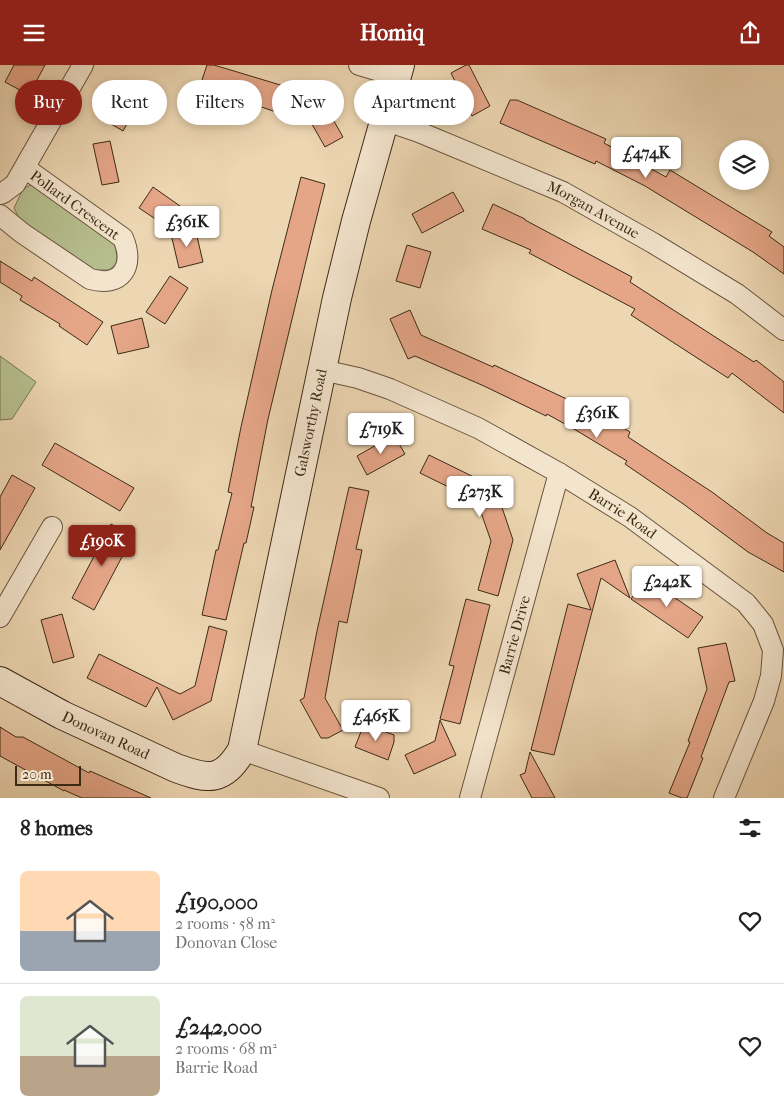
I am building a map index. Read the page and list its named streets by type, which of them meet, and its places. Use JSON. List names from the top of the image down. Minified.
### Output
{"streets":{"street":["Pollard Crescent","Morgan Avenue","Galsworthy Road","Barrie Road","Barrie Drive","Donovan Road"]},"crossings":[["Galsworthy Road","Barrie Road"],["Galsworthy Road","Donovan Road"],["Barrie Road","Barrie Drive"]],"scale_bar":"20 m","page":{"header":"Homiq","chip":["Buy","Rent","Filters","New","Apartment"],"price":["£474K","£361K","£361K","£719K","£273K","£190K","£242K","£465K"],"scale":"20 m","heading":"8 homes","list":[{"name":"£190,000","note":"2 rooms · 58 m² · Donovan Close"},{"name":"£242,000","note":"2 rooms · 68 m² · Barrie Road"}]}}
